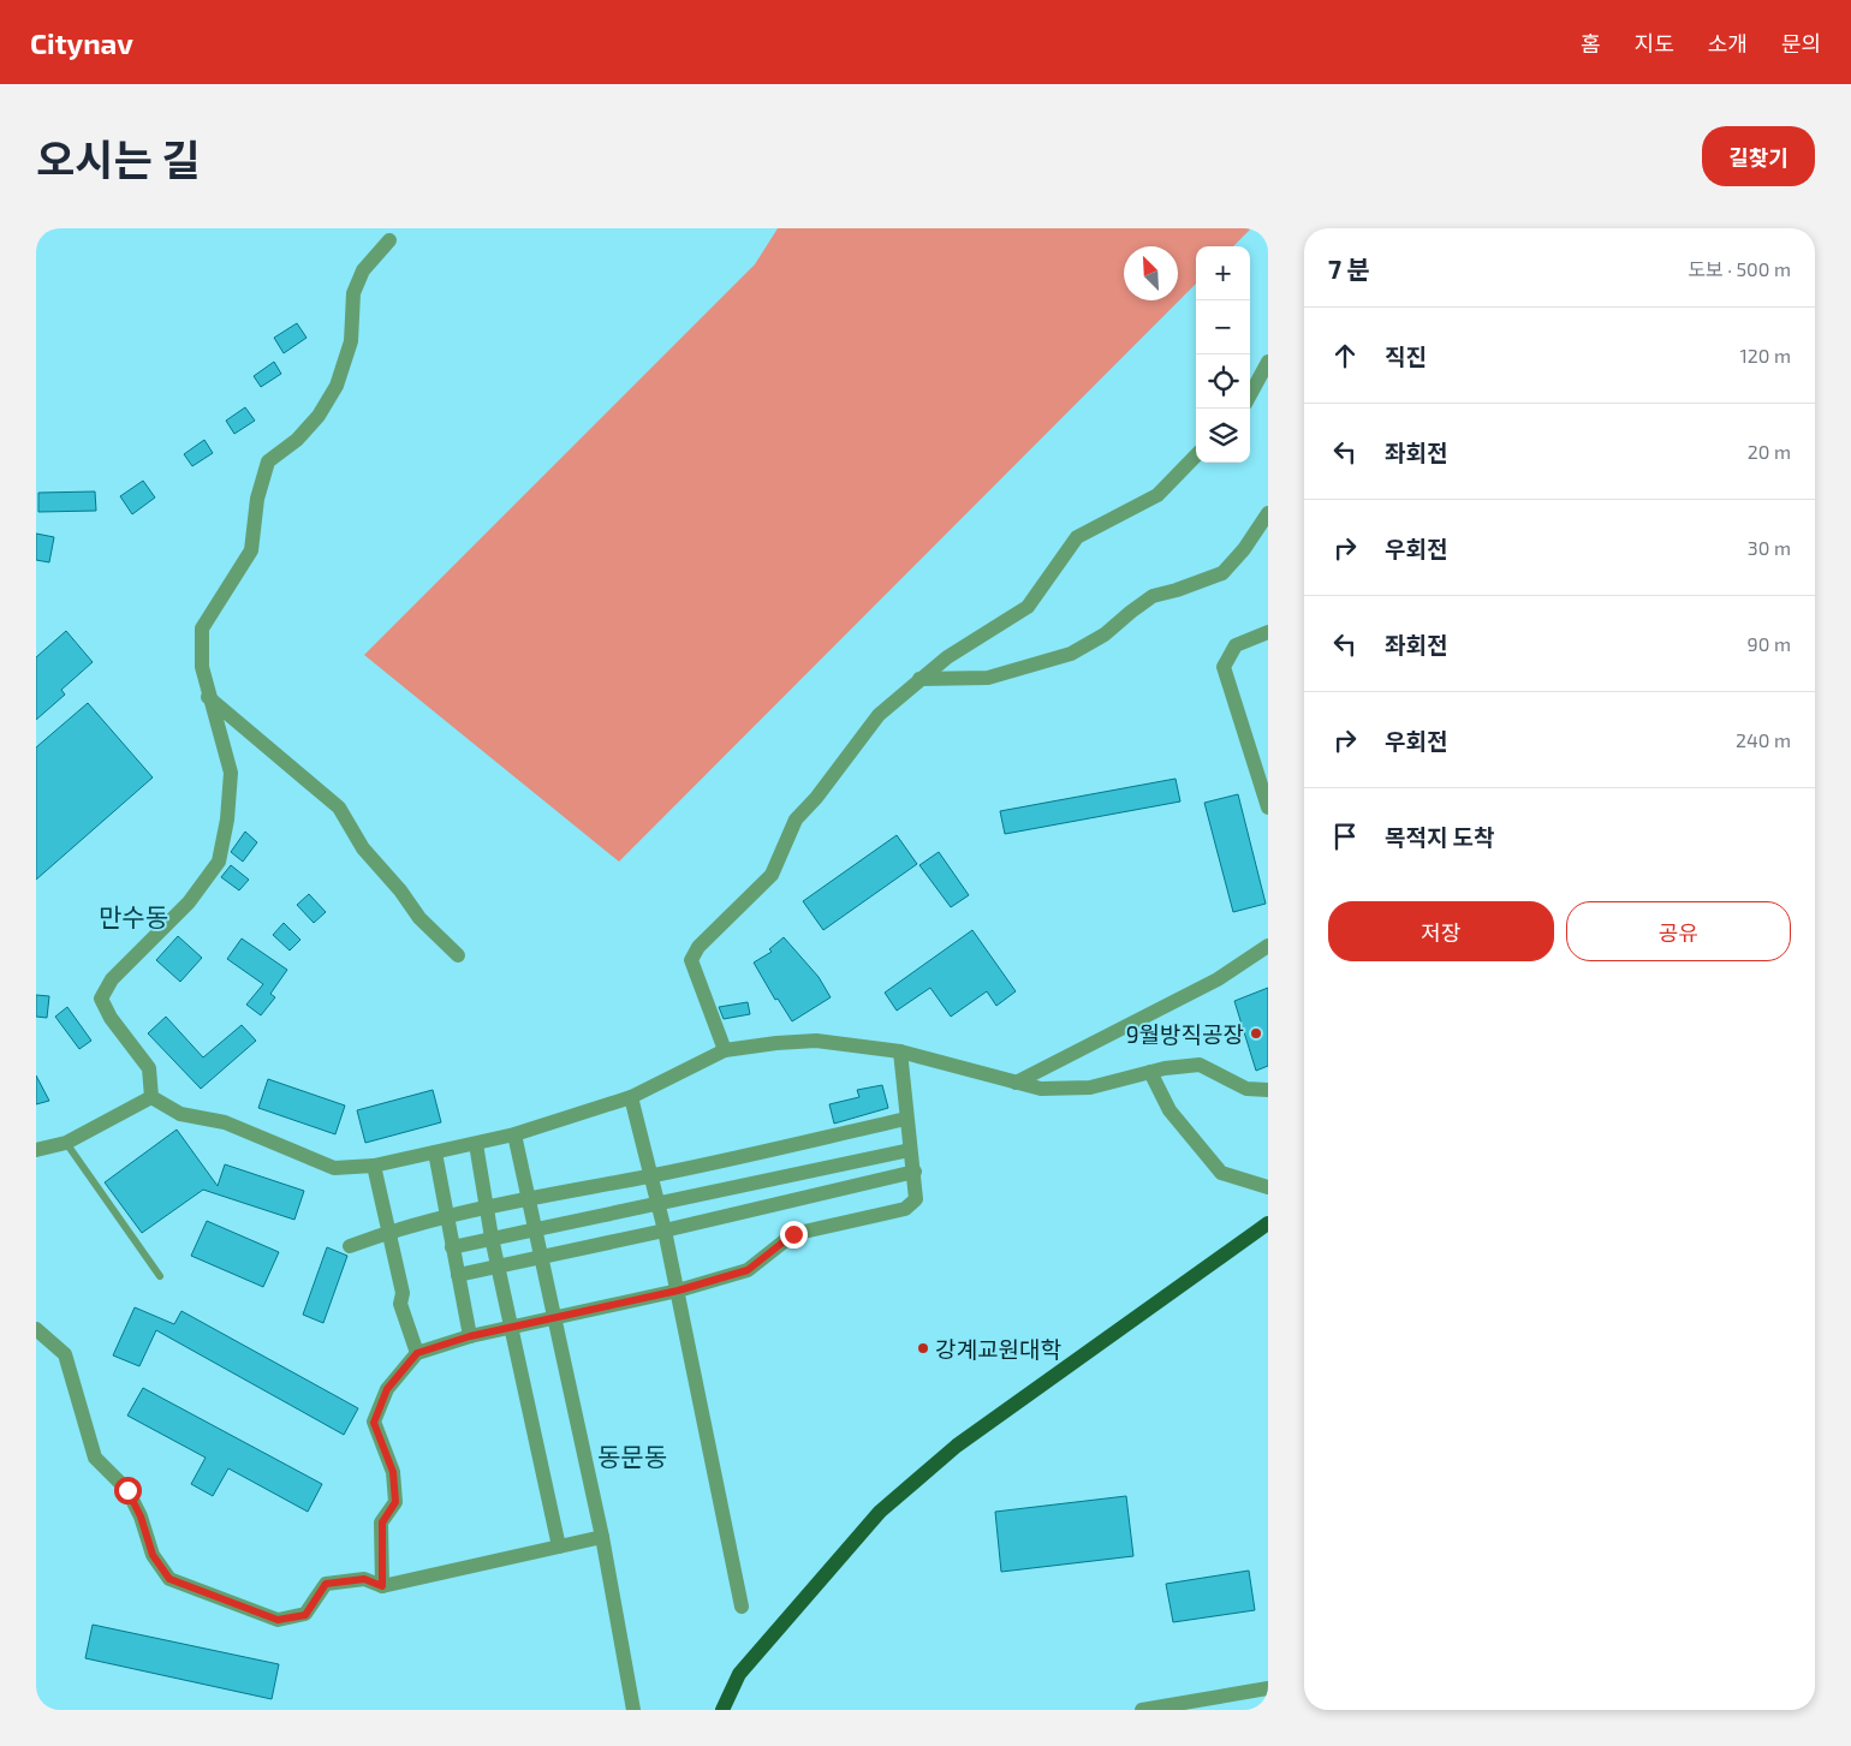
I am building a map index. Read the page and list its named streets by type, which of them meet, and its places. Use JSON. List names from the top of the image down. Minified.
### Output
{"districts":["만수동","동문동"],"places":["9월방직공장","강계교원대학"],"north":"top left","page":{"header":"Citynav","nav":["홈","지도","소개","문의"],"title":"오시는 길","buttons":["길찾기",["저장","공유"]],"heading":["7 분","도보 · 500 m"],"map_buttons":["+","−"],"list":[["직진","120 m"],["좌회전","20 m"],["우회전","30 m"],["좌회전","90 m"],["우회전","240 m"],"목적지 도착"]}}
